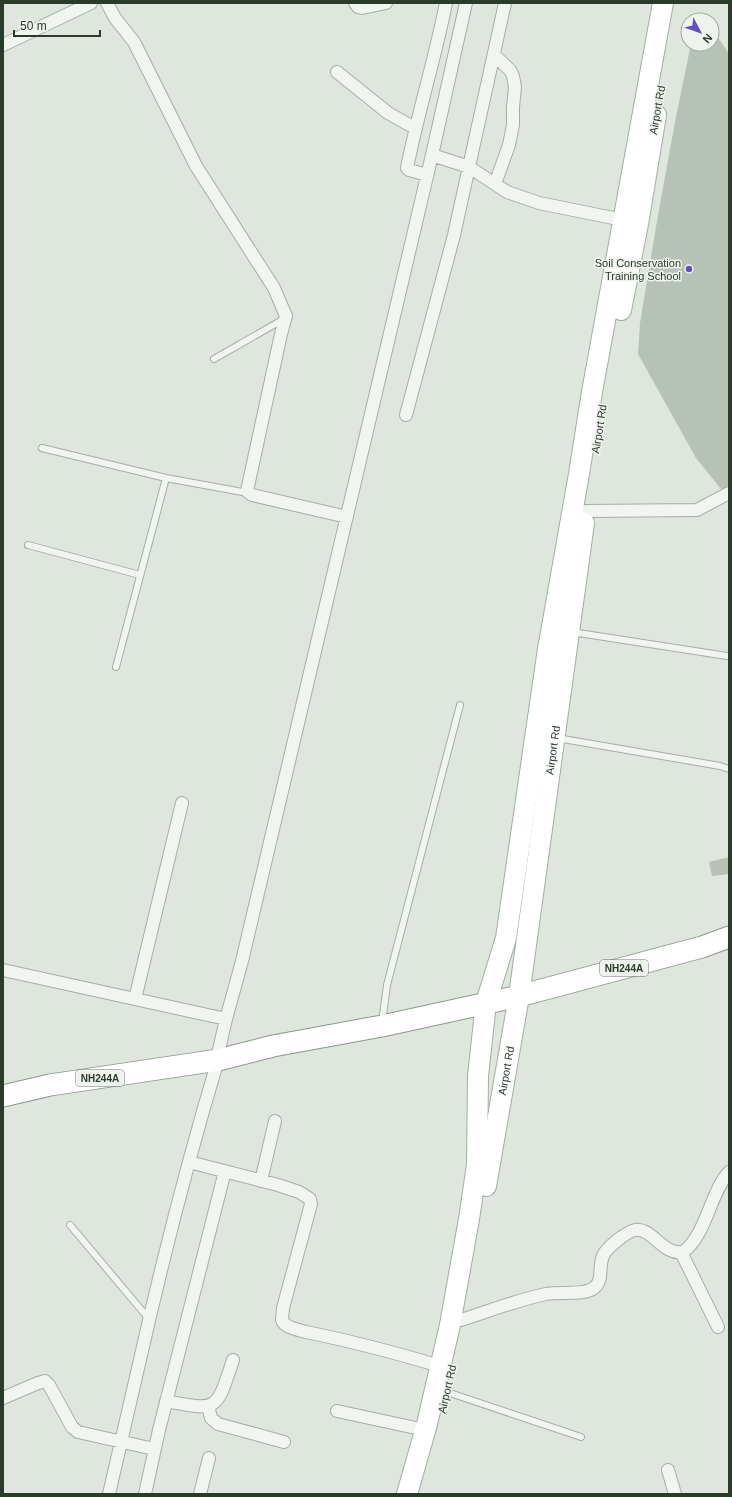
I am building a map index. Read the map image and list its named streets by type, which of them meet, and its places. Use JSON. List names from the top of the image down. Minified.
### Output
{"streets":{"highway":["NH244A"],"main road":["Airport Rd"]},"crossings":[["Airport Rd","NH244A"]],"places":["Soil Conservation Training School"],"scale_bar":"50 m","north":"bottom right"}
